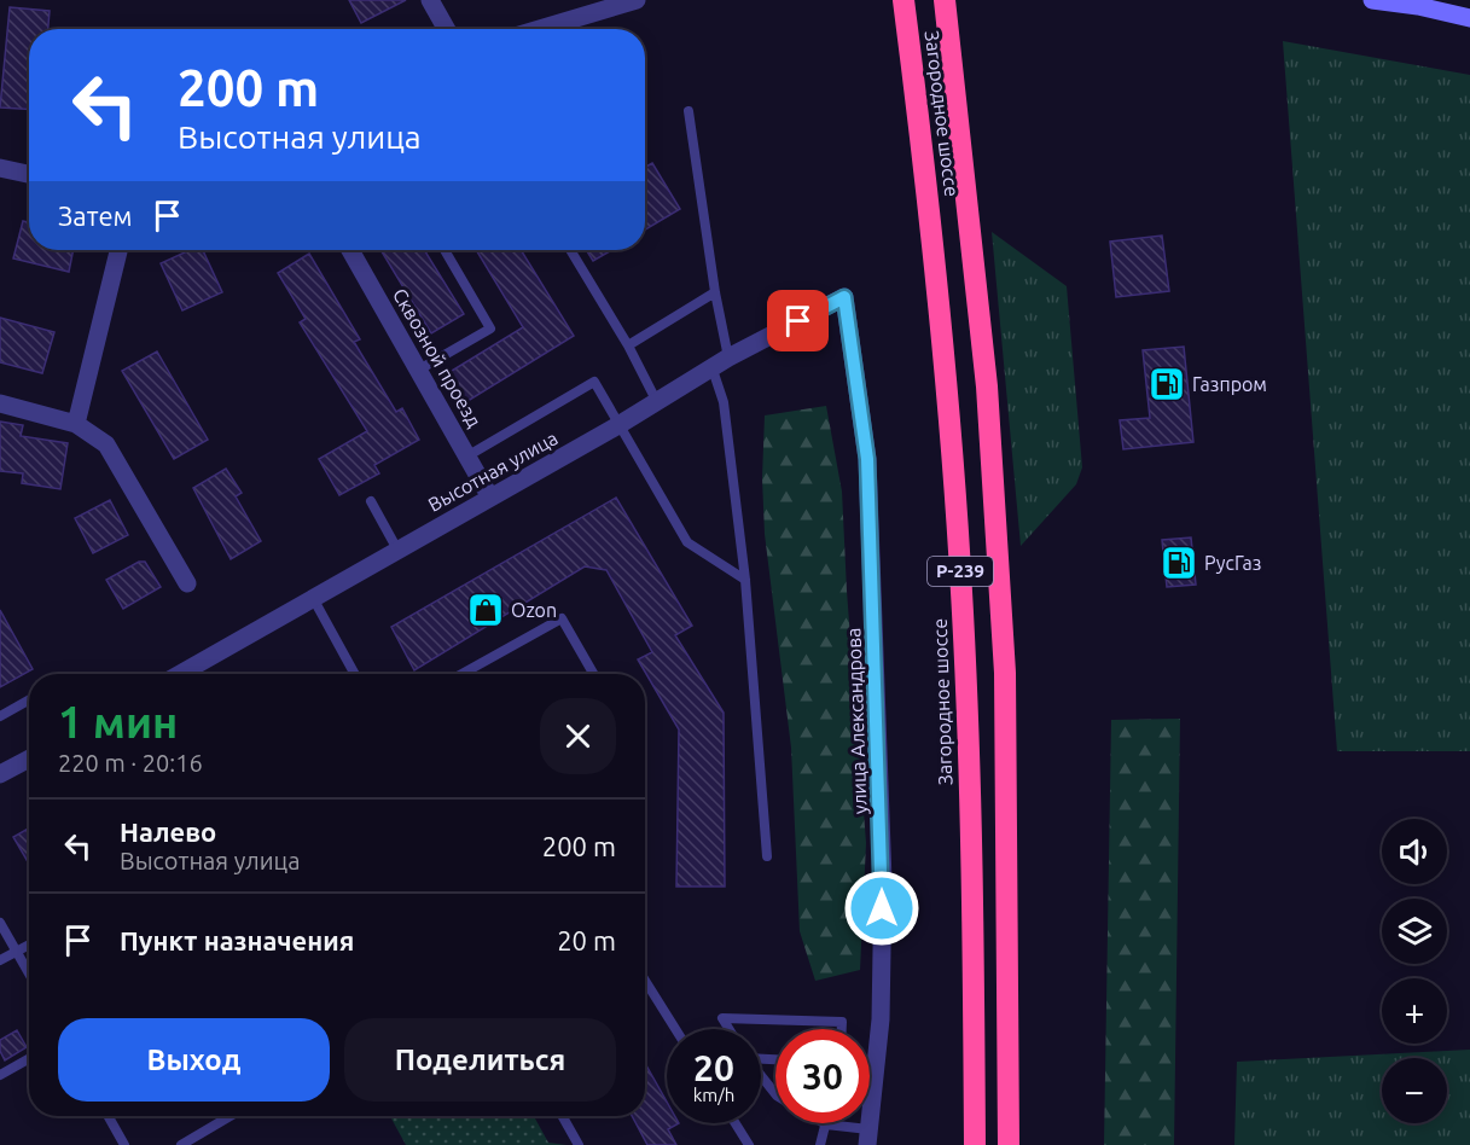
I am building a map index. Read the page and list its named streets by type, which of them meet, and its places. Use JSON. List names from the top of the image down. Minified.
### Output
{"streets":{"highway":["Загородное шоссе","Р-239"],"street":["Сквозной проезд","Высотная улица","улица Александрова"]},"crossings":[["Сквозной проезд","Высотная улица"],["Высотная улица","улица Александрова"]],"places":{"fuel station":["Газпром","РусГаз"],"shop":["Ozon"]},"page":{"turn":["200 m","Высотная улица"],"then":"Затем","heading":["1 мин","220 m · 20:16"],"list":[{"name":"Налево","note":"Высотная улица","value":"200 m"},{"name":"Пункт назначения","value":"20 m"}],"map_buttons":["+","−"],"buttons":["Выход","Поделиться"],"speed":"20 km/h","limit":"30"}}
